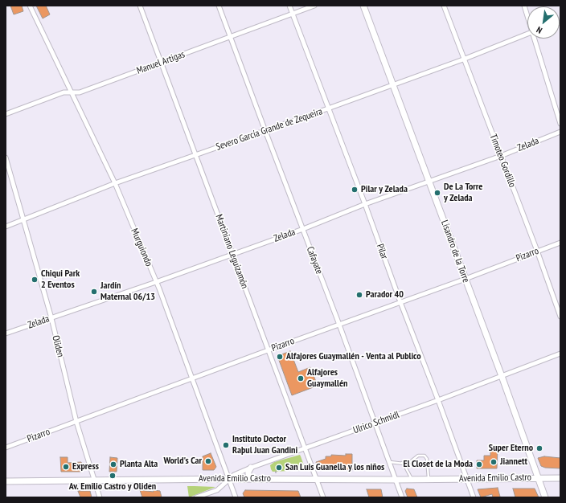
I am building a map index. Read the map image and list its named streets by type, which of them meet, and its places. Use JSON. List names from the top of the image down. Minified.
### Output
{"streets":{"main road":["Lisandro de la Torre","Avenida Emilio Castro"],"street":["Manuel Artigas","Severo García Grande de Zequeira","Zelada","Timoteo Gordillo","Murguiondo","Martiniano Leguizamón","Pilar","Pizarro","Cafayate","Oliden","Ulrico Schmidl"]},"crossings":[["Manuel Artigas","Murguiondo"],["Manuel Artigas","Martiniano Leguizamón"],["Manuel Artigas","Pilar"],["Manuel Artigas","Cafayate"],["Severo García Grande de Zequeira","Timoteo Gordillo"],["Severo García Grande de Zequeira","Murguiondo"],["Severo García Grande de Zequeira","Martiniano Leguizamón"],["Severo García Grande de Zequeira","Pilar"],["Severo García Grande de Zequeira","Lisandro de la Torre"],["Severo García Grande de Zequeira","Cafayate"],["Severo García Grande de Zequeira","Oliden"],["Zelada","Timoteo Gordillo"],["Zelada","Murguiondo"],["Zelada","Martiniano Leguizamón"],["Zelada","Pilar"],["Zelada","Lisandro de la Torre"],["Zelada","Cafayate"],["Zelada","Oliden"],["Timoteo Gordillo","Pizarro"],["Murguiondo","Pizarro"],["Murguiondo","Ulrico Schmidl"],["Murguiondo","Avenida Emilio Castro"],["Martiniano Leguizamón","Pizarro"],["Martiniano Leguizamón","Ulrico Schmidl"],["Martiniano Leguizamón","Avenida Emilio Castro"],["Pilar","Pizarro"],["Pilar","Ulrico Schmidl"],["Pilar","Avenida Emilio Castro"],["Lisandro de la Torre","Pizarro"],["Lisandro de la Torre","Ulrico Schmidl"],["Lisandro de la Torre","Avenida Emilio Castro"],["Pizarro","Cafayate"],["Pizarro","Oliden"],["Cafayate","Ulrico Schmidl"],["Cafayate","Avenida Emilio Castro"],["Oliden","Avenida Emilio Castro"],["Ulrico Schmidl","Avenida Emilio Castro"]],"places":["Pilar y Zelada","De La Torre y Zelada","Chiqui Park 2 Eventos","Jardín Maternal 06/13","Parador 40","Alfajores Guaymallén - Venta al Publico","Alfajores Guaymallén","Instituto Doctor Raþul Juan Gandini","Super Eterno","World's Car","Jiannett","Planta Alta","El Closet de la Moda","Express","San Luis Guanella y los niños","Av. Emilio Castro y Oliden"],"north":"bottom left"}
